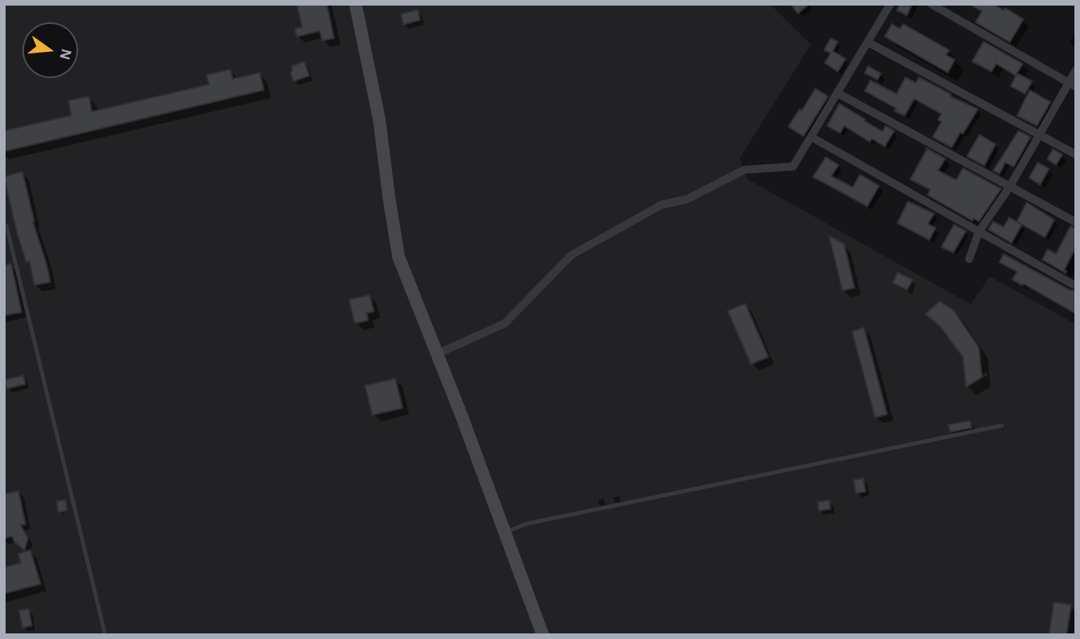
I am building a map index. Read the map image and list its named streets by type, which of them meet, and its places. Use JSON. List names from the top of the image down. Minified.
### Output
{"north":"right"}
